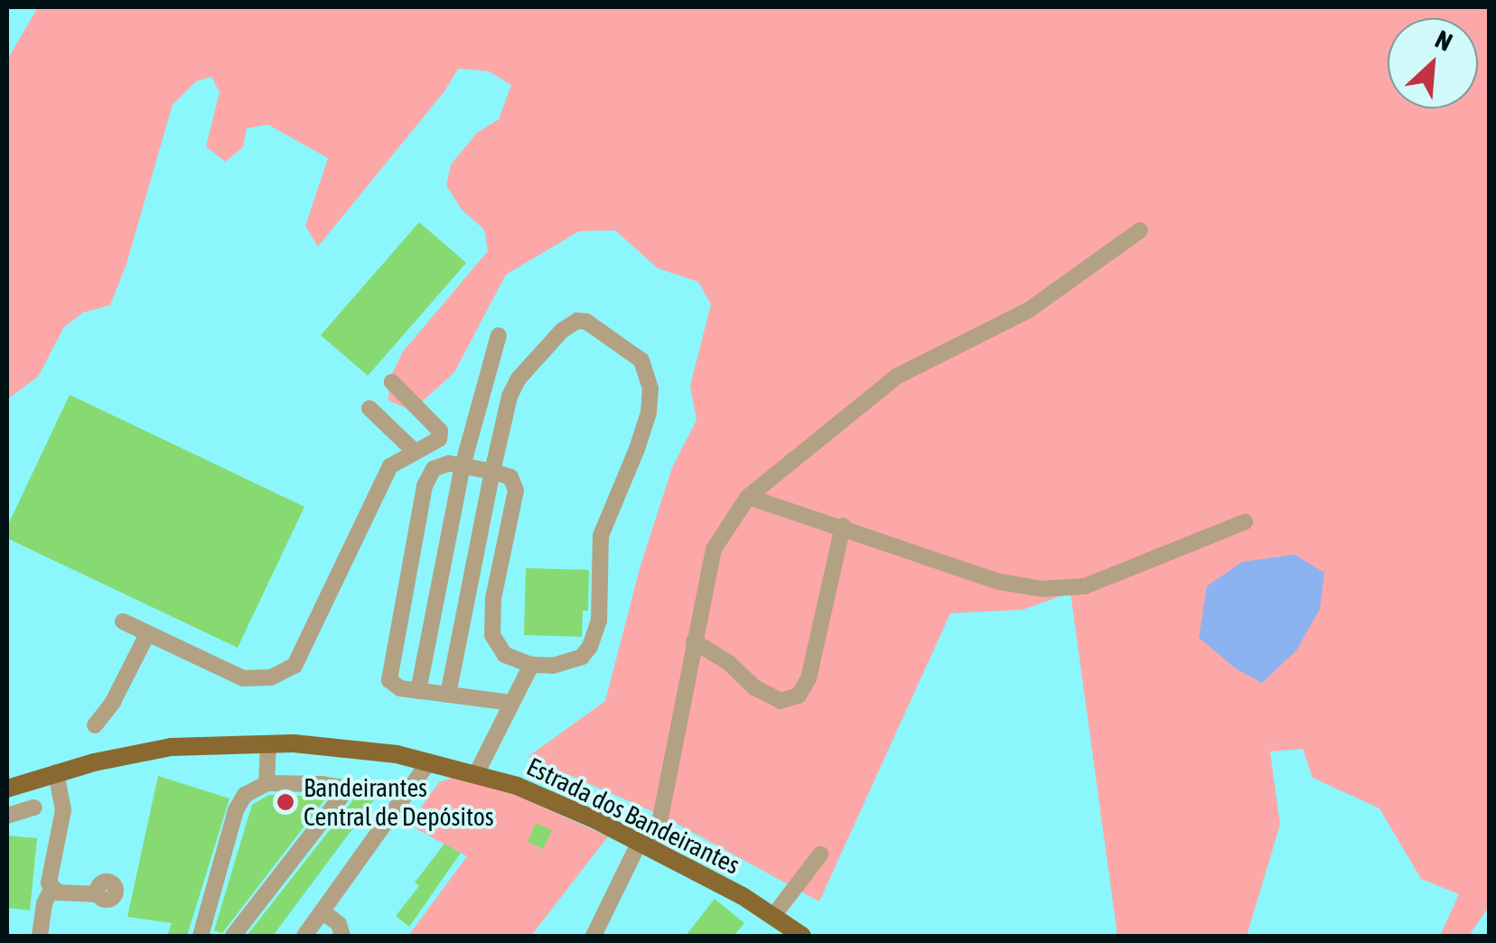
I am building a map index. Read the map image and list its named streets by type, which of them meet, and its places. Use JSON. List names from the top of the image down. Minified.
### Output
{"streets":{"main road":["Estrada dos Bandeirantes"]},"places":["Bandeirantes Central de Depósitos"],"north":"top right"}
